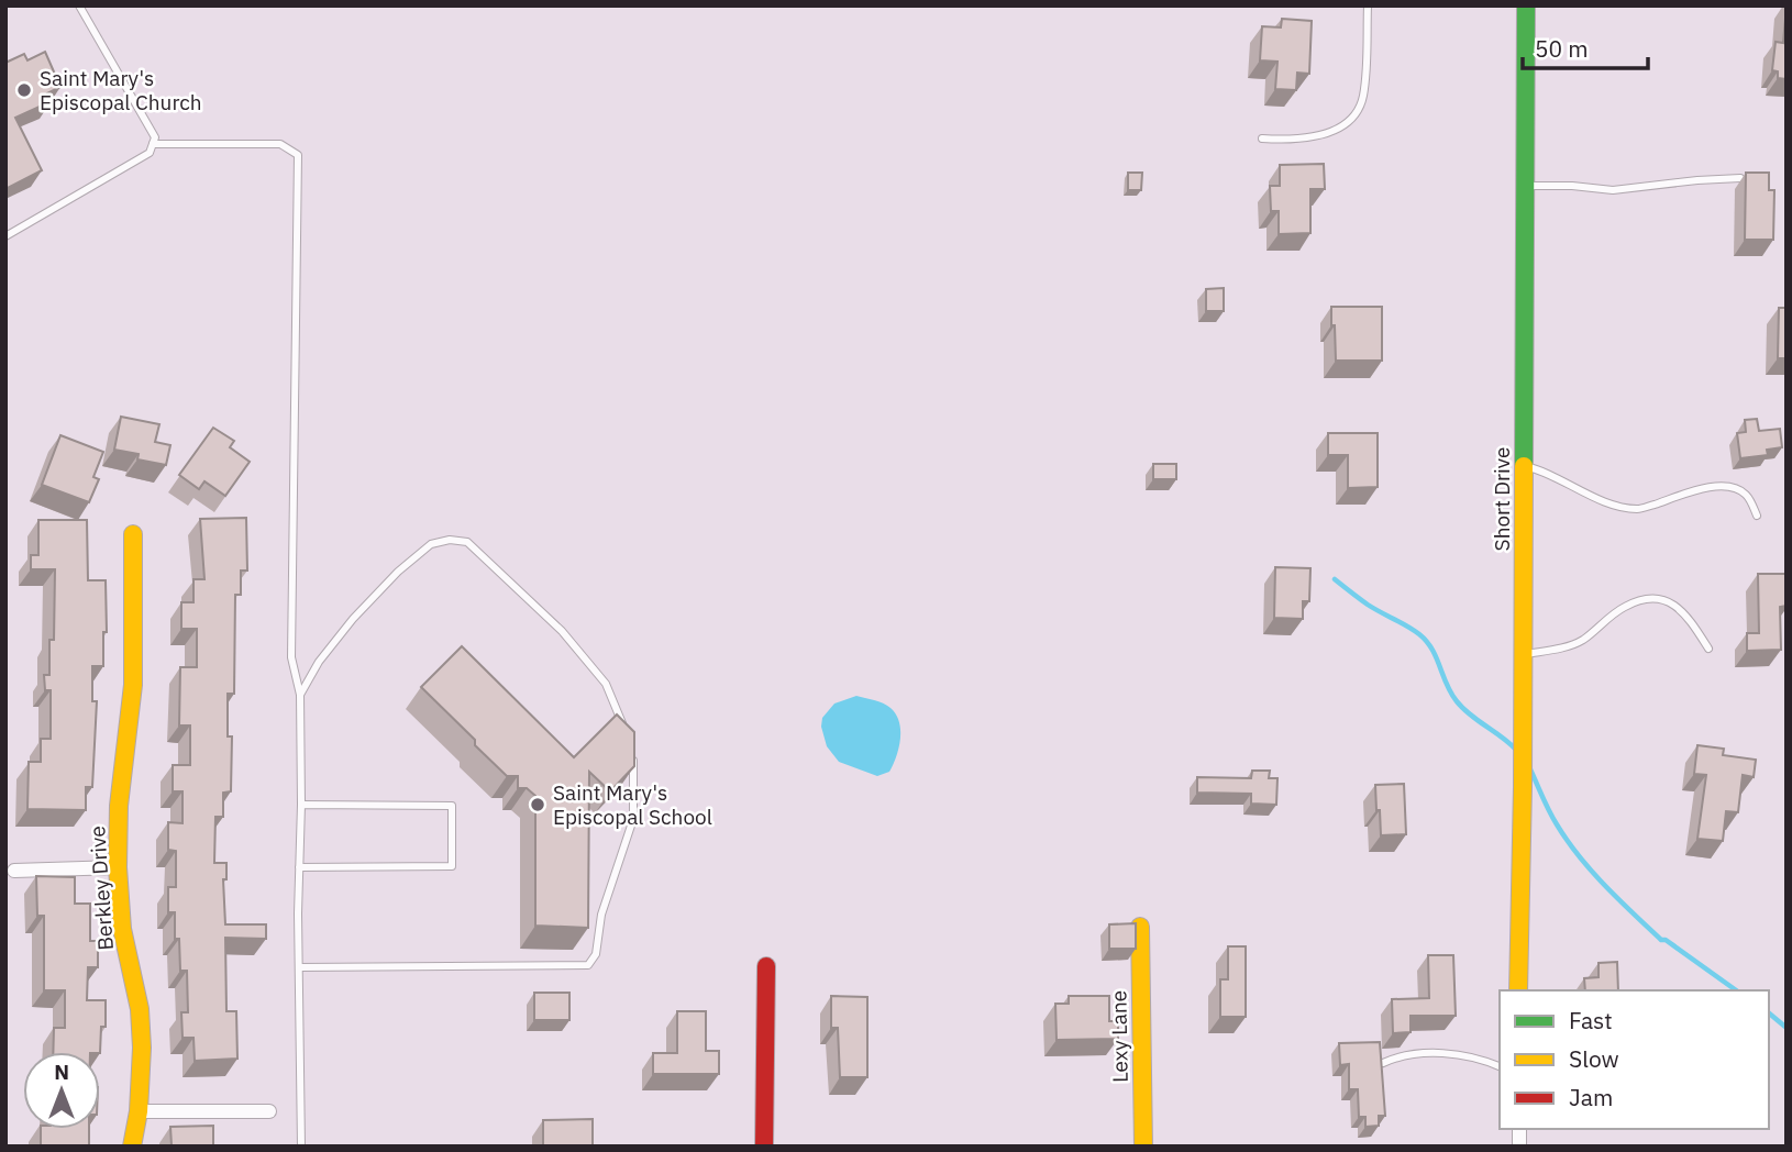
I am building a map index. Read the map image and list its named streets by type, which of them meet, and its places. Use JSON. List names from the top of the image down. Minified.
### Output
{"streets":{"street":["Short Drive","Berkley Drive","Lexy Lane"]},"places":["Saint Mary's Episcopal Church","Saint Mary's Episcopal School"],"legend":["Fast","Slow","Jam"],"scale_bar":"50 m","north":"top"}
